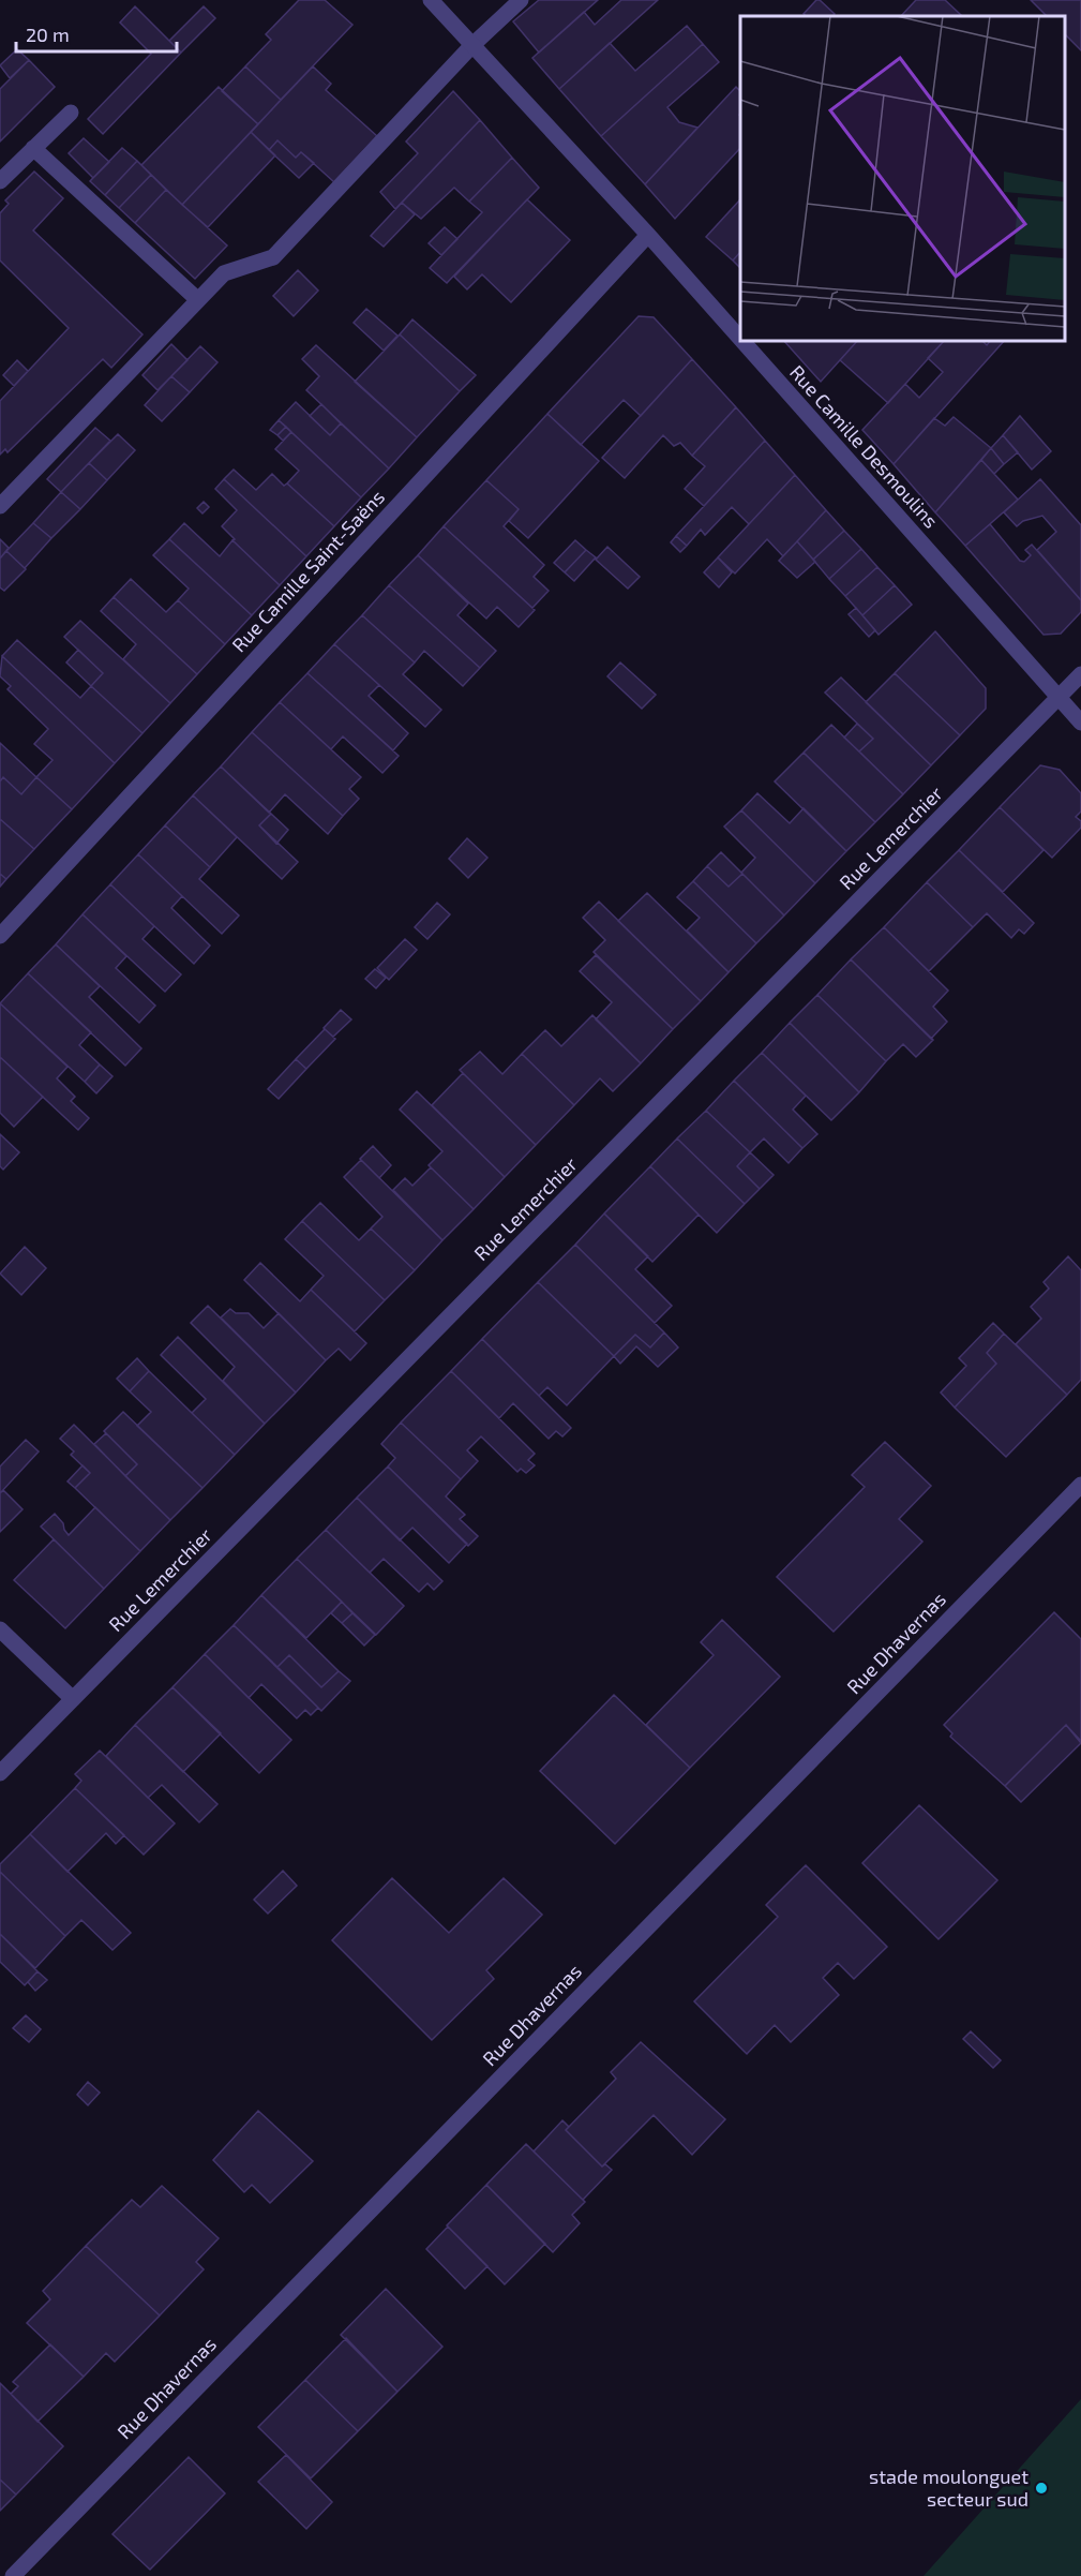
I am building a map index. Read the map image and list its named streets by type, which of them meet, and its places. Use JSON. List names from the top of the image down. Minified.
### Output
{"streets":{"street":["Rue Camille Desmoulins","Rue Camille Saint-Saëns","Rue Lemerchier","Rue Dhavernas"]},"crossings":[["Rue Camille Desmoulins","Rue Camille Saint-Saëns"],["Rue Camille Desmoulins","Rue Lemerchier"]],"places":["stade moulonguet secteur sud"],"scale_bar":"20 m"}
